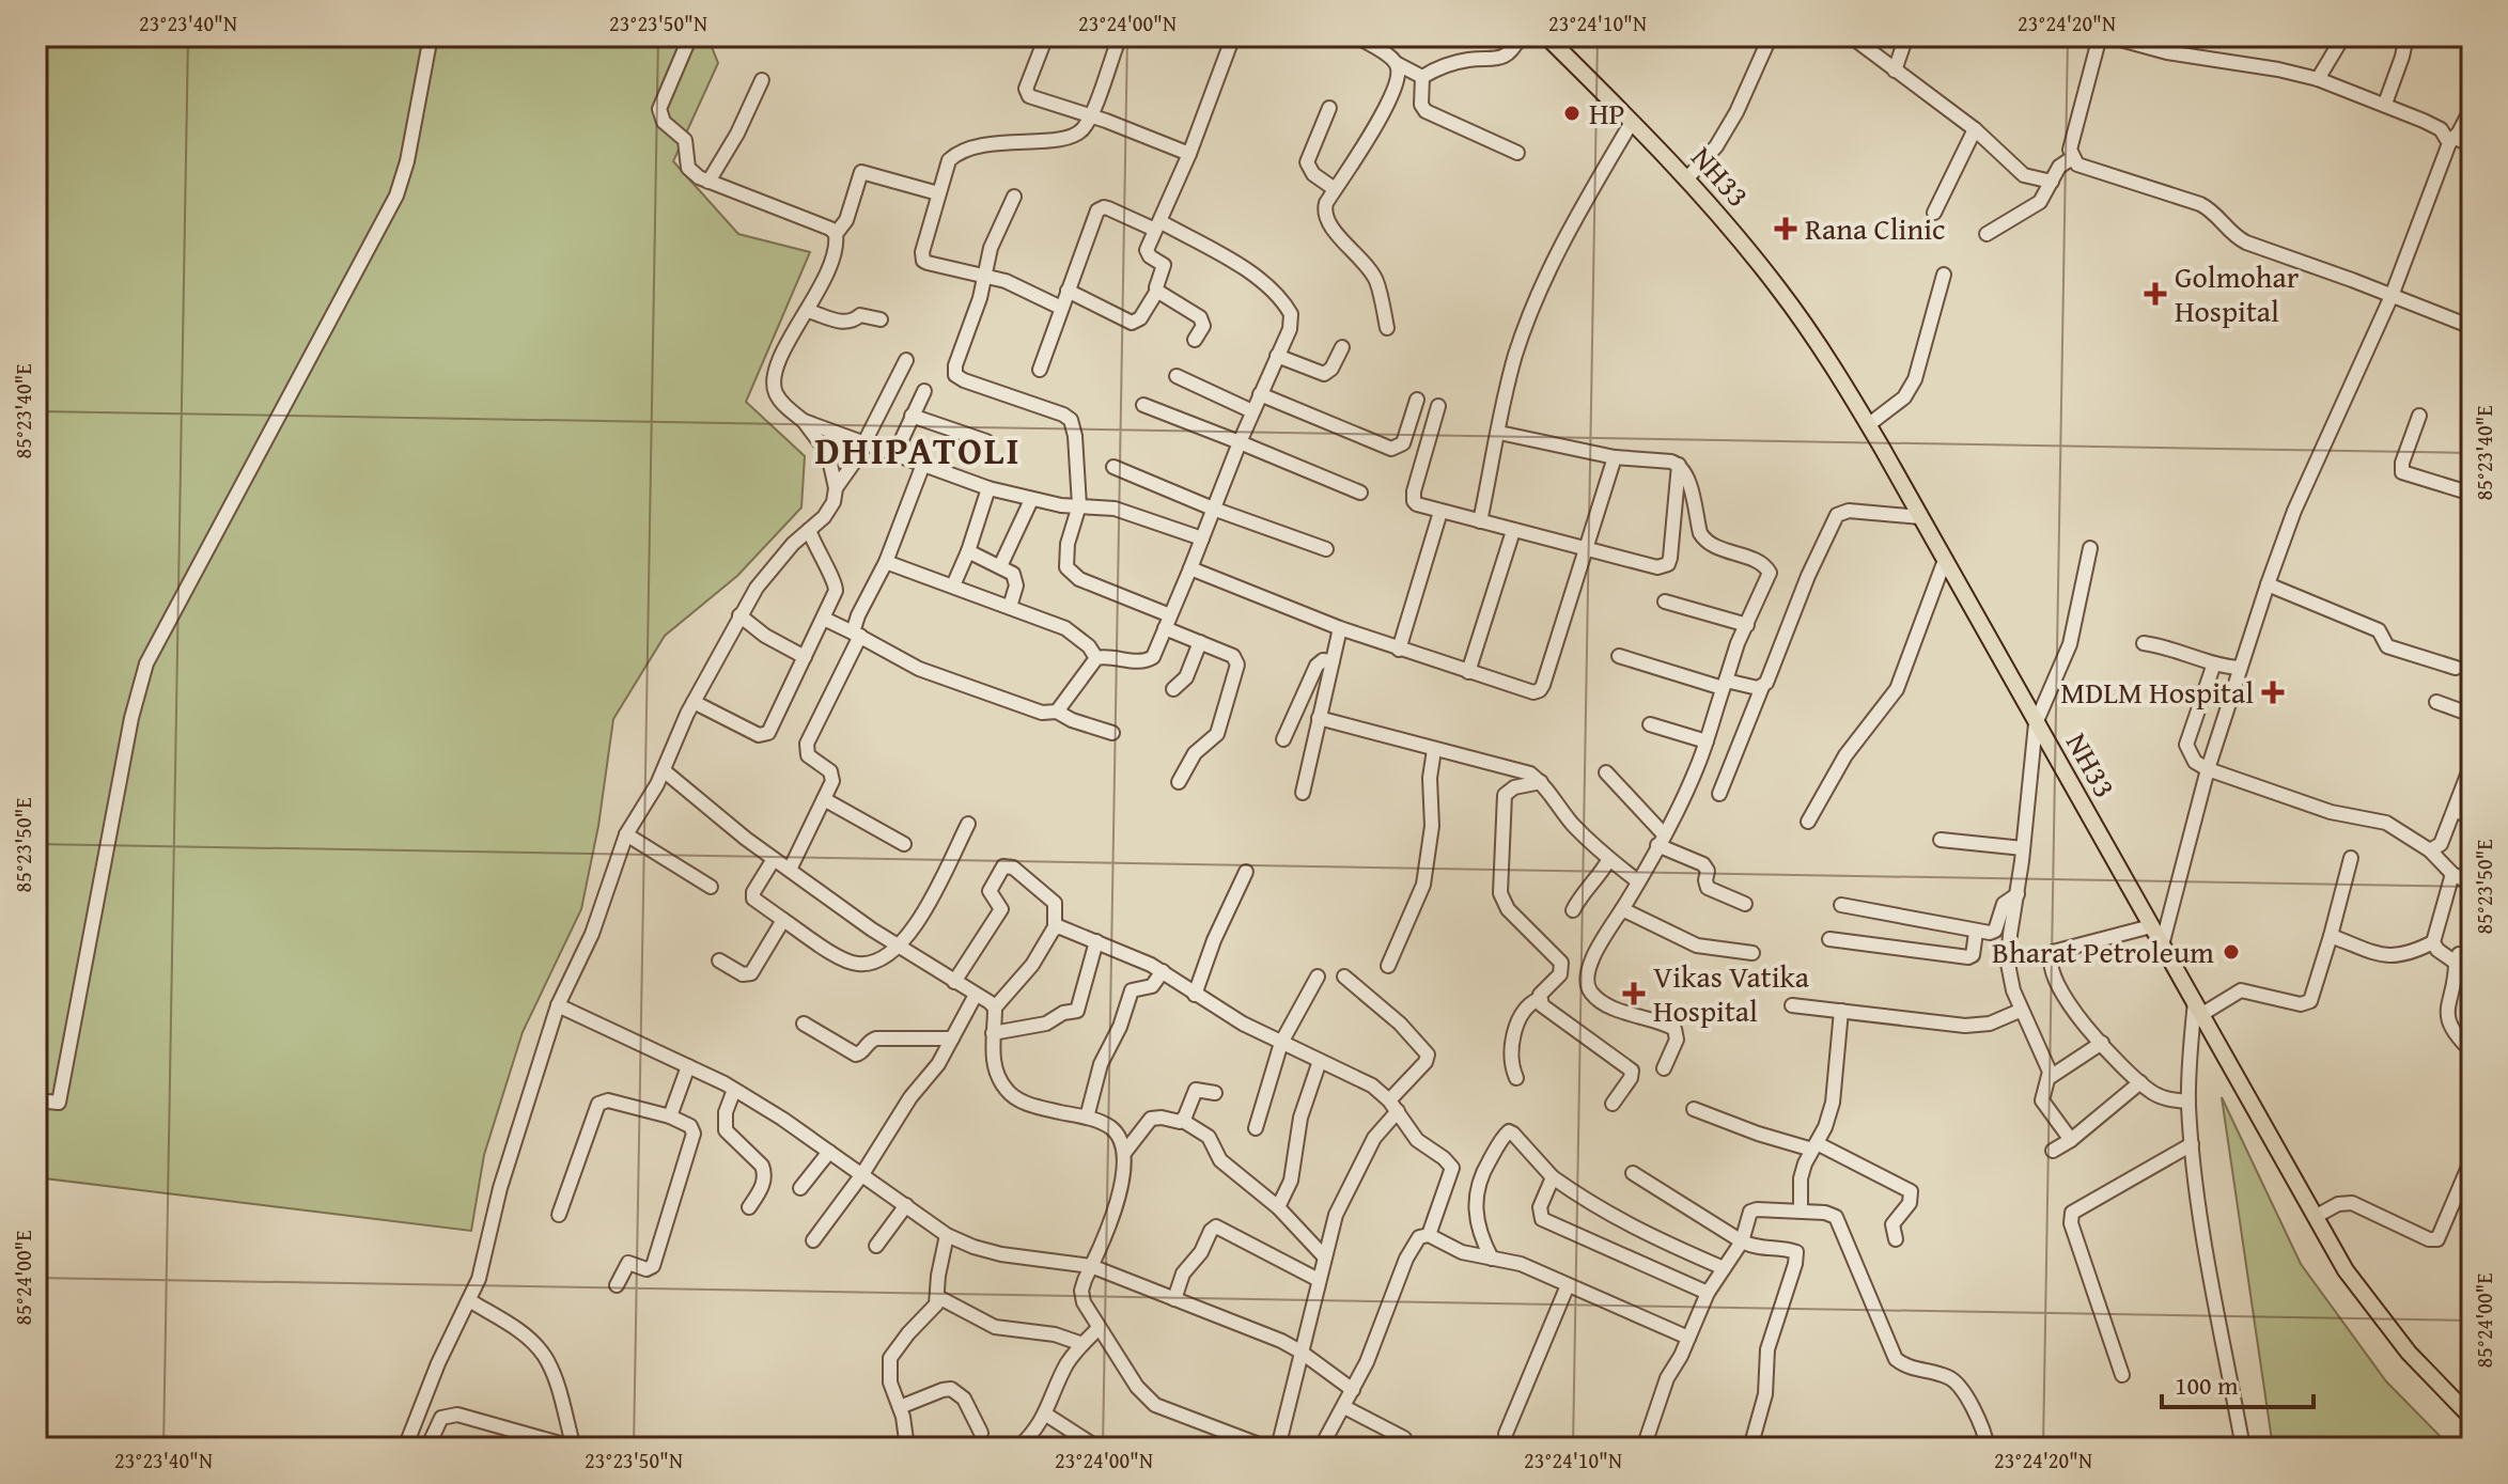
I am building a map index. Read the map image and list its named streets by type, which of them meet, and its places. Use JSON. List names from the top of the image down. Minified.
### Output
{"streets":{"main road":["NH33"]},"districts":["DHIPATOLI"],"places":{"other":["HP","Bharat Petroleum"],"health":["Rana Clinic","Golmohar Hospital","MDLM Hospital","Vikas Vatika Hospital"]},"scale_bar":"100 m","coordinates":["23°23'40\"N","23°23'50\"N","23°24'00\"N","23°24'10\"N","23°24'20\"N","85°23'40\"E","85°23'50\"E","85°24'00\"E"]}
